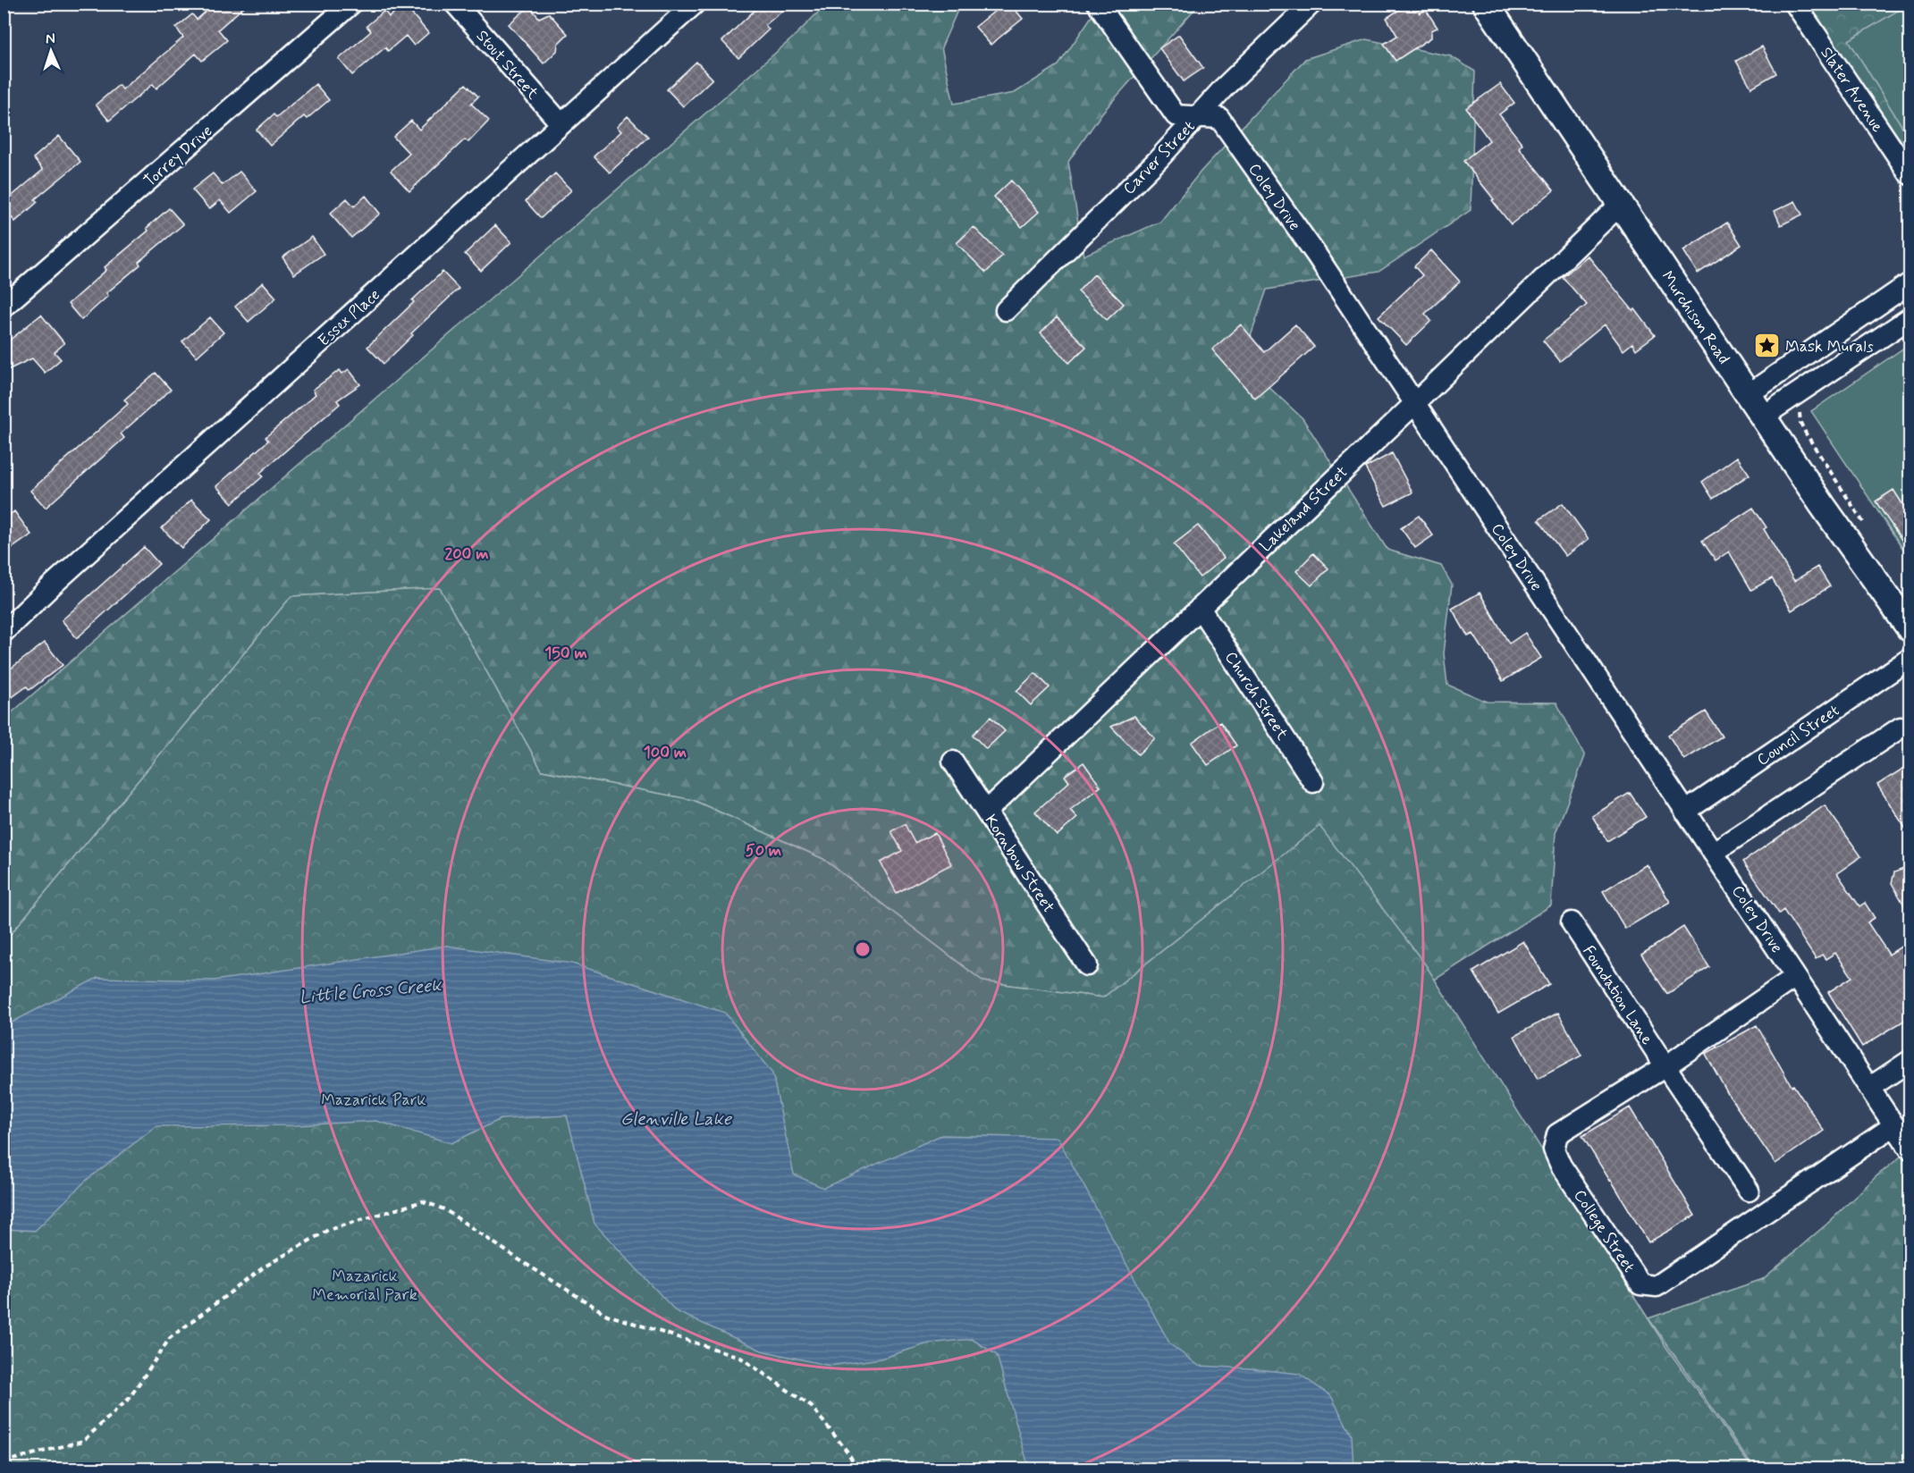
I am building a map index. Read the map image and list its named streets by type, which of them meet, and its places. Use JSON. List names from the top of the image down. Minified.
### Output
{"streets":{"main road":["Murchison Road"],"street":["Stout Street","Slater Avenue","Torrey Drive","Carver Street","Coley Drive","Essex Place","Lakeland Street","Church Street","Council Street","Kornbow Street","Foundation Lane","College Street"]},"crossings":[["Stout Street","Essex Place"],["Carver Street","Coley Drive"],["Coley Drive","Lakeland Street"],["Coley Drive","Council Street"],["Coley Drive","College Street"],["Murchison Road","Lakeland Street"],["Lakeland Street","Church Street"],["Lakeland Street","Kornbow Street"],["Foundation Lane","College Street"]],"water":["Little Cross Creek","Glenville Lake"],"parks":["Mazarick Park","Mazarick Memorial Park"],"places":{"place":["Mask Murals"]},"north":"top","rings":["200 m","150 m","100 m","50 m"]}
